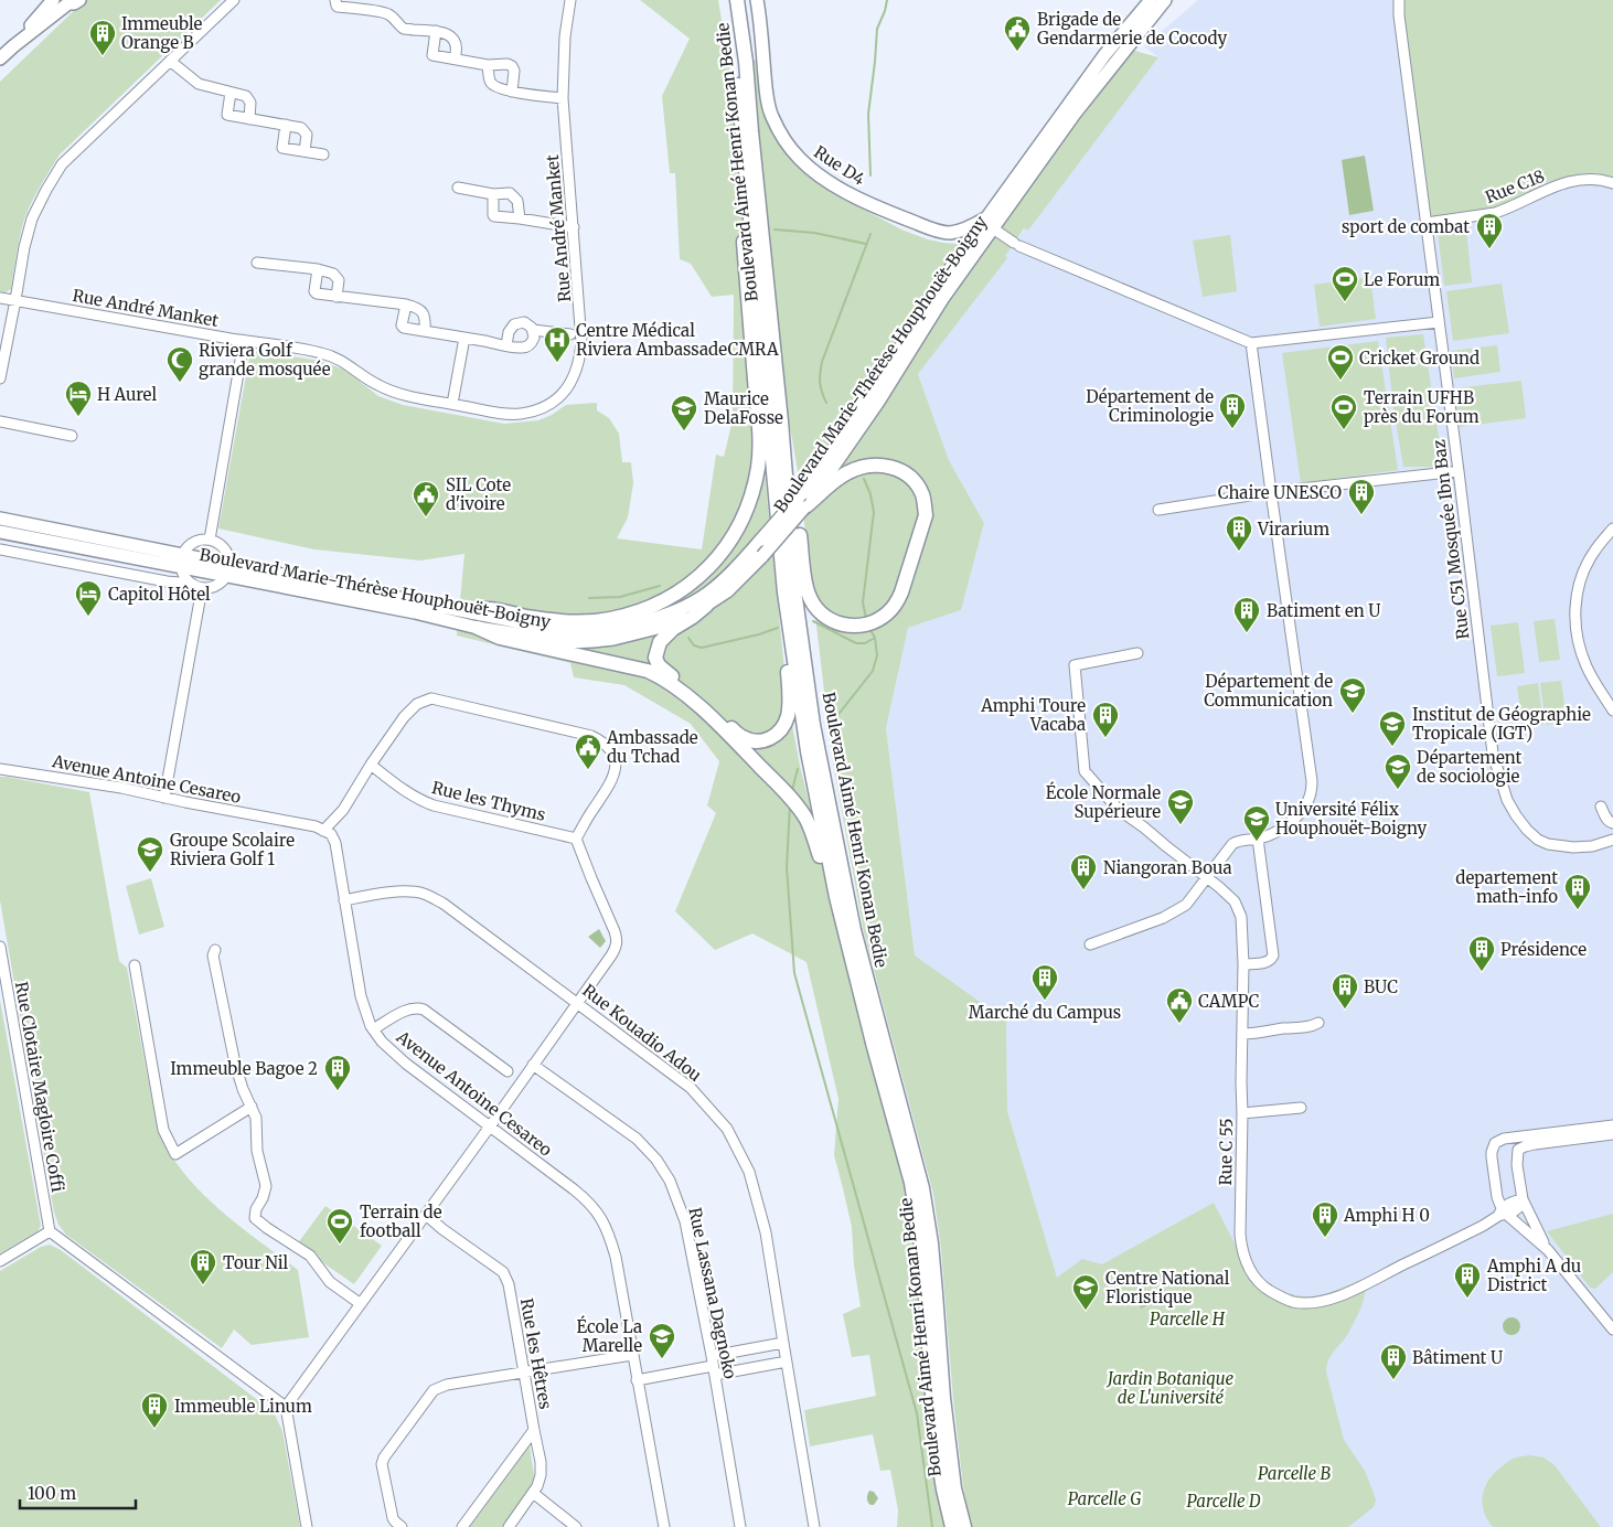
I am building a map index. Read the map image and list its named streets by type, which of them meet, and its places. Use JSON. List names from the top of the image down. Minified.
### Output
{"streets":{"highway":["Boulevard Aimé Henri Konan Bedie"],"main road":["Rue D4","Boulevard Marie-Thérèse Houphouët-Boigny"],"street":["Rue C18","Rue André Manket","Rue C51 Mosquée Ibn Baz","Avenue Antoine Cesareo","Rue les Thyms","Rue Kouadio Adou","Rue Clotaire Magloire Coffi","Rue C 55","Rue Lassana Dagnoko","Rue les Hêtres"]},"crossings":[["Rue D4","Boulevard Marie-Thérèse Houphouët-Boigny"],["Rue C18","Rue C51 Mosquée Ibn Baz"],["Avenue Antoine Cesareo","Rue Kouadio Adou"]],"parks":["Parcelle H","Jardin Botanique de L'université","Parcelle B","Parcelle G","Parcelle D"],"places":{"public building":["Brigade de Gendarmerie de Cocody","SIL Cote d'ivoire","Ambassade du Tchad","CAMPC"],"building":["Immeuble Orange B","sport de combat","Département de Criminologie","Chaire UNESCO","Virarium","Batiment en U","Amphi Toure Vacaba","Niangoran Boua","departement math-info","Présidence","Marché du Campus","BUC","Immeuble Bagoe 2","Amphi H 0","Tour Nil","Amphi A du District","Bâtiment U","Immeuble Linum"],"sports":["Le Forum","Cricket Ground","Terrain UFHB près du Forum","Terrain de football"],"hospital":["Centre Médical Riviera AmbassadeCMRA"],"mosque":["Riviera Golf grande mosquée"],"hotel":["H Aurel","Capitol Hôtel"],"school or university":["Maurice DelaFosse","Département de Communication","Institut de Géographie Tropicale (IGT)","Département de sociologie","École Normale Supérieure","Université Félix Houphouët-Boigny","Groupe Scolaire Riviera Golf 1","Centre National Floristique","École La Marelle"]},"scale_bar":"100 m"}
